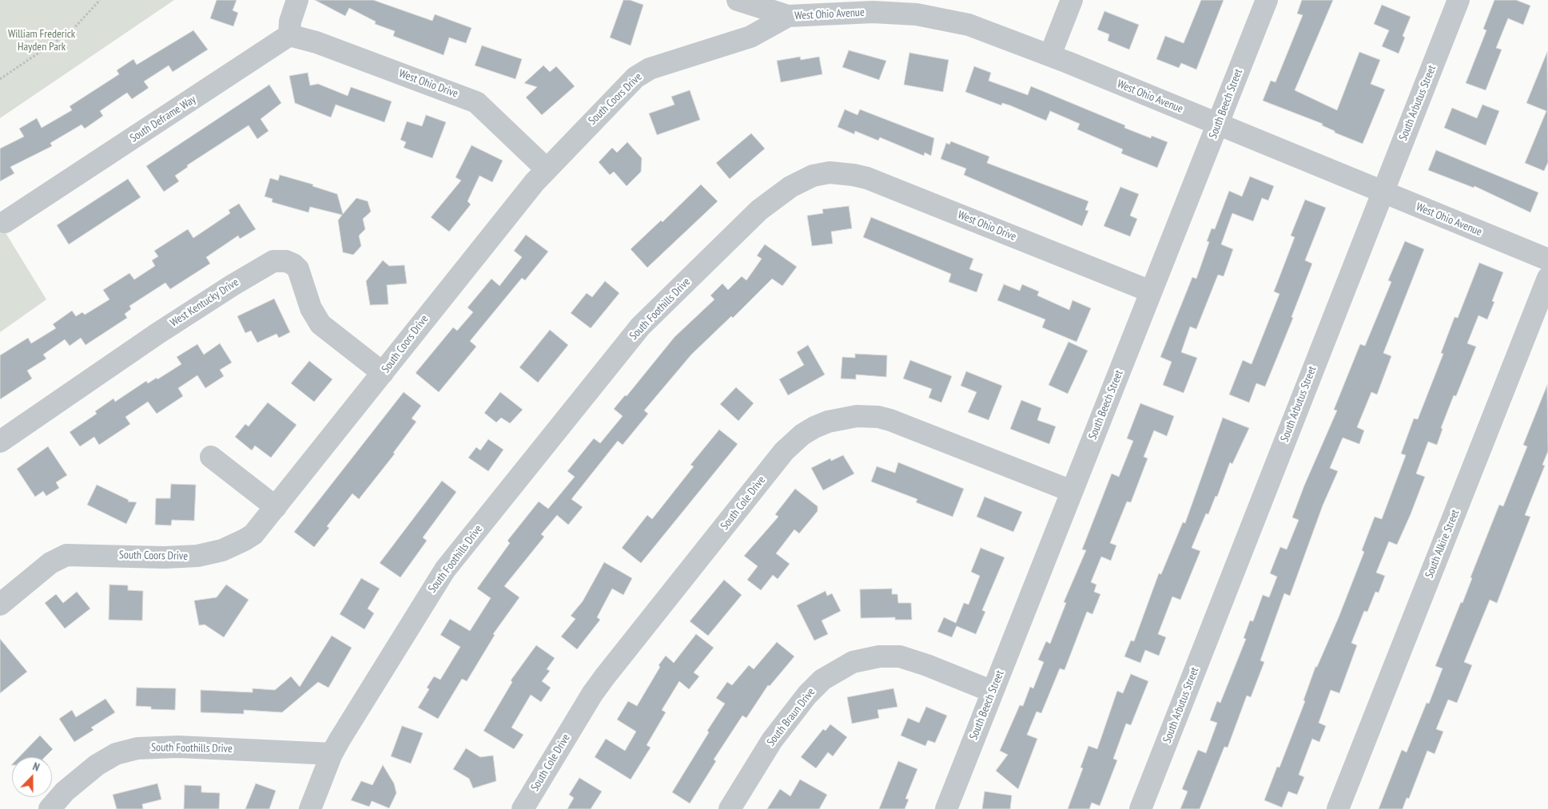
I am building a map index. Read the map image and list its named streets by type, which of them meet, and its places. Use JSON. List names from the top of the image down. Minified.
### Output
{"streets":{"street":["West Ohio Avenue","West Ohio Drive","South Coors Drive","South Arbutus Street","South Beech Street","South Deframe Way","West Kentucky Drive","South Foothills Drive","South Cole Drive","South Alkire Street","South Braun Drive"]},"crossings":[["West Ohio Avenue","South Coors Drive"],["West Ohio Avenue","South Arbutus Street"],["West Ohio Avenue","South Beech Street"],["West Ohio Drive","South Coors Drive"],["West Ohio Drive","South Beech Street"],["West Ohio Drive","South Deframe Way"],["West Ohio Drive","South Foothills Drive"],["South Coors Drive","West Kentucky Drive"],["South Beech Street","South Cole Drive"],["South Beech Street","South Braun Drive"]],"parks":["William Frederick Hayden Park"],"north":"top"}
